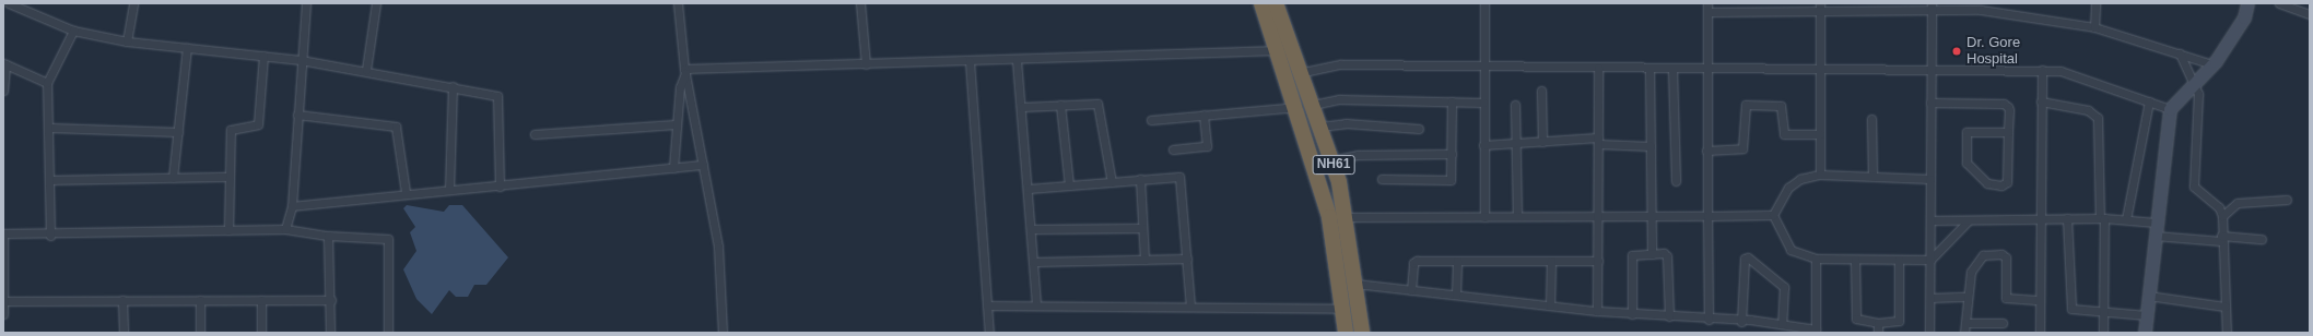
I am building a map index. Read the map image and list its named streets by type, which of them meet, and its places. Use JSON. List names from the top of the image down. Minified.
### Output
{"streets":{"highway":["NH61"]},"places":["Dr. Gore Hospital"]}
